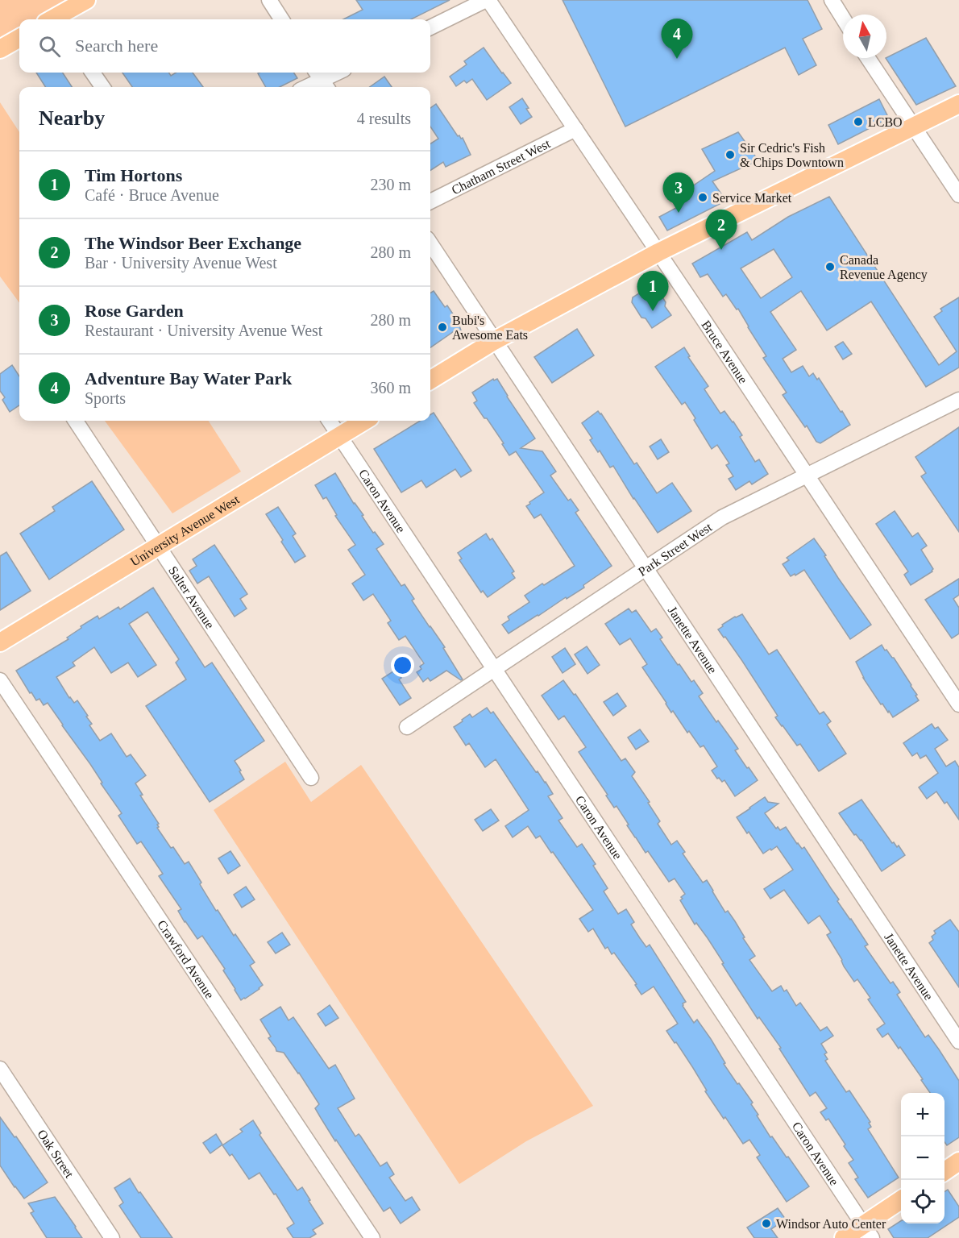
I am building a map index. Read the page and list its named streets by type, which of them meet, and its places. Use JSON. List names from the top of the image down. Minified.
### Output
{"streets":{"main road":["University Avenue West"],"street":["Chatham Street West","Bruce Avenue","Caron Avenue","Park Street West","Salter Avenue","Janette Avenue","Crawford Avenue","Oak Street"]},"crossings":[["Chatham Street West","Bruce Avenue"],["Bruce Avenue","Park Street West"],["Caron Avenue","University Avenue West"],["Caron Avenue","Park Street West"],["University Avenue West","Salter Avenue"],["Park Street West","Janette Avenue"]],"places":["LCBO","Sir Cedric's Fish & Chips Downtown","Service Market","Canada Revenue Agency","Bubi's Awesome Eats","Windsor Auto Center"],"north":"top","page":{"pins":["4","3","2","1"],"search":"Search here","heading":["Nearby","4 results"],"list":[{"mark":"1","name":"Tim Hortons","note":"Café · Bruce Avenue","value":"230 m"},{"mark":"2","name":"The Windsor Beer Exchange","note":"Bar · University Avenue West","value":"280 m"},{"mark":"3","name":"Rose Garden","note":"Restaurant · University Avenue West","value":"280 m"},{"mark":"4","name":"Adventure Bay Water Park","note":"Sports","value":"360 m"}],"map_buttons":["+","−"]}}
